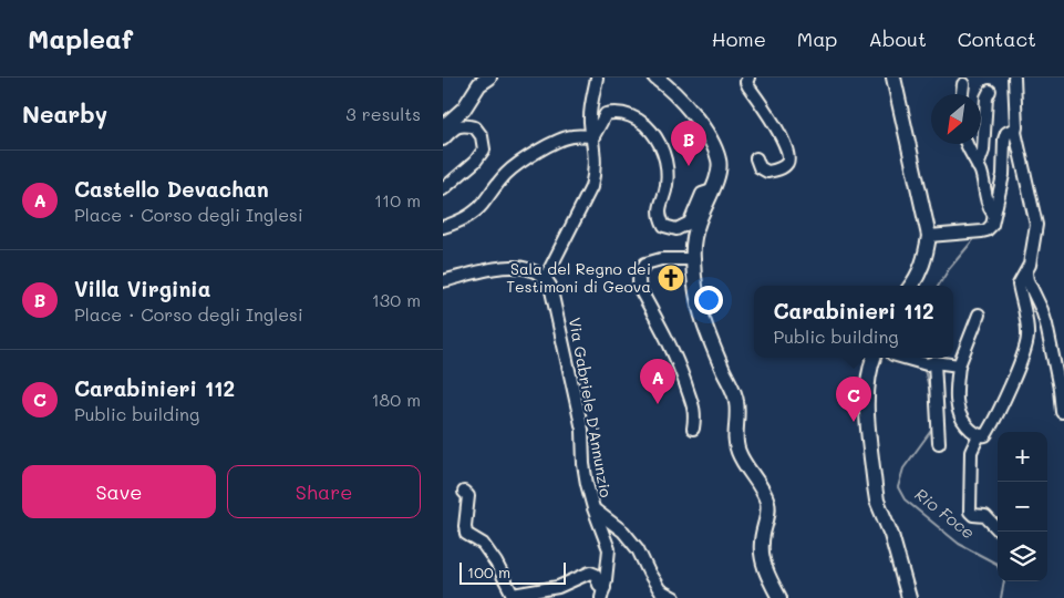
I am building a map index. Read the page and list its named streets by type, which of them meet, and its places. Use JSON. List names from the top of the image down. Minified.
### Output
{"streets":{"street":["Via Gabriele D'Annunzio"]},"water":["Rio Foce"],"places":{"church":["Sala del Regno dei Testimoni di Geova"]},"scale_bar":"100 m","north":"bottom left","page":{"header":"Mapleaf","nav":["Home","Map","About","Contact"],"heading":["Nearby","3 results"],"pins":["B","A","C"],"list":[{"mark":"A","name":"Castello Devachan","note":"Place · Corso degli Inglesi","value":"110 m"},{"mark":"B","name":"Villa Virginia","note":"Place · Corso degli Inglesi","value":"130 m"},{"mark":"C","name":"Carabinieri 112","note":"Public building","value":"180 m"}],"popup":["Carabinieri 112","Public building"],"map_buttons":["+","−"],"buttons":["Save","Share"],"scale":"100 m"}}
